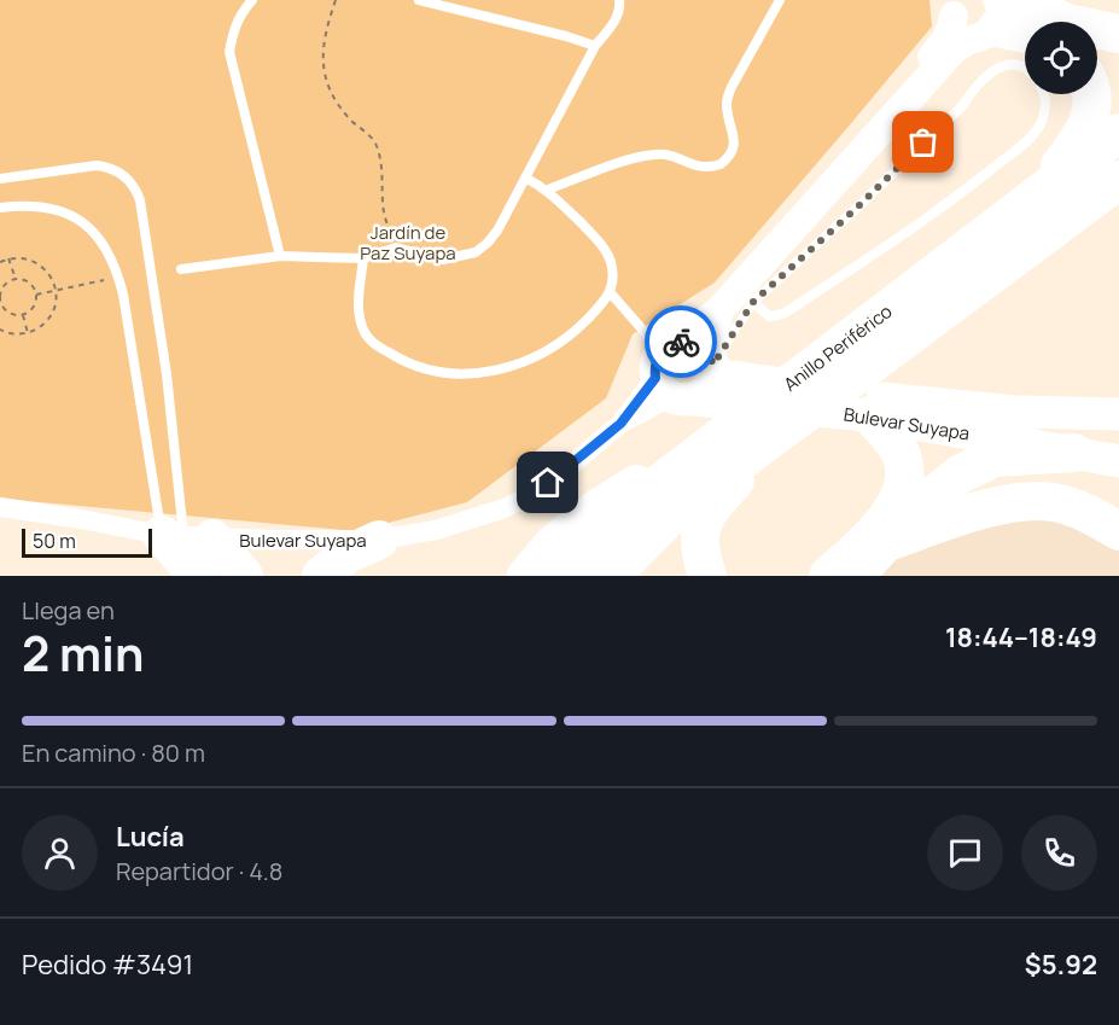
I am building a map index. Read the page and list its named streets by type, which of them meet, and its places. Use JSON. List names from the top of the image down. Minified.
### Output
{"streets":{"highway":["Anillo Periférico"],"main road":["Bulevar Suyapa"]},"crossings":[["Anillo Periférico","Bulevar Suyapa"]],"parks":["Jardín de Paz Suyapa"],"scale_bar":"50 m","page":{"scale":"50 m","heading":["2 min","Llega en","18:44–18:49"],"panel":["Lucía","Repartidor · 4.8","Pedido #3491","$5.92"],"bar":"En camino · 80 m"}}
